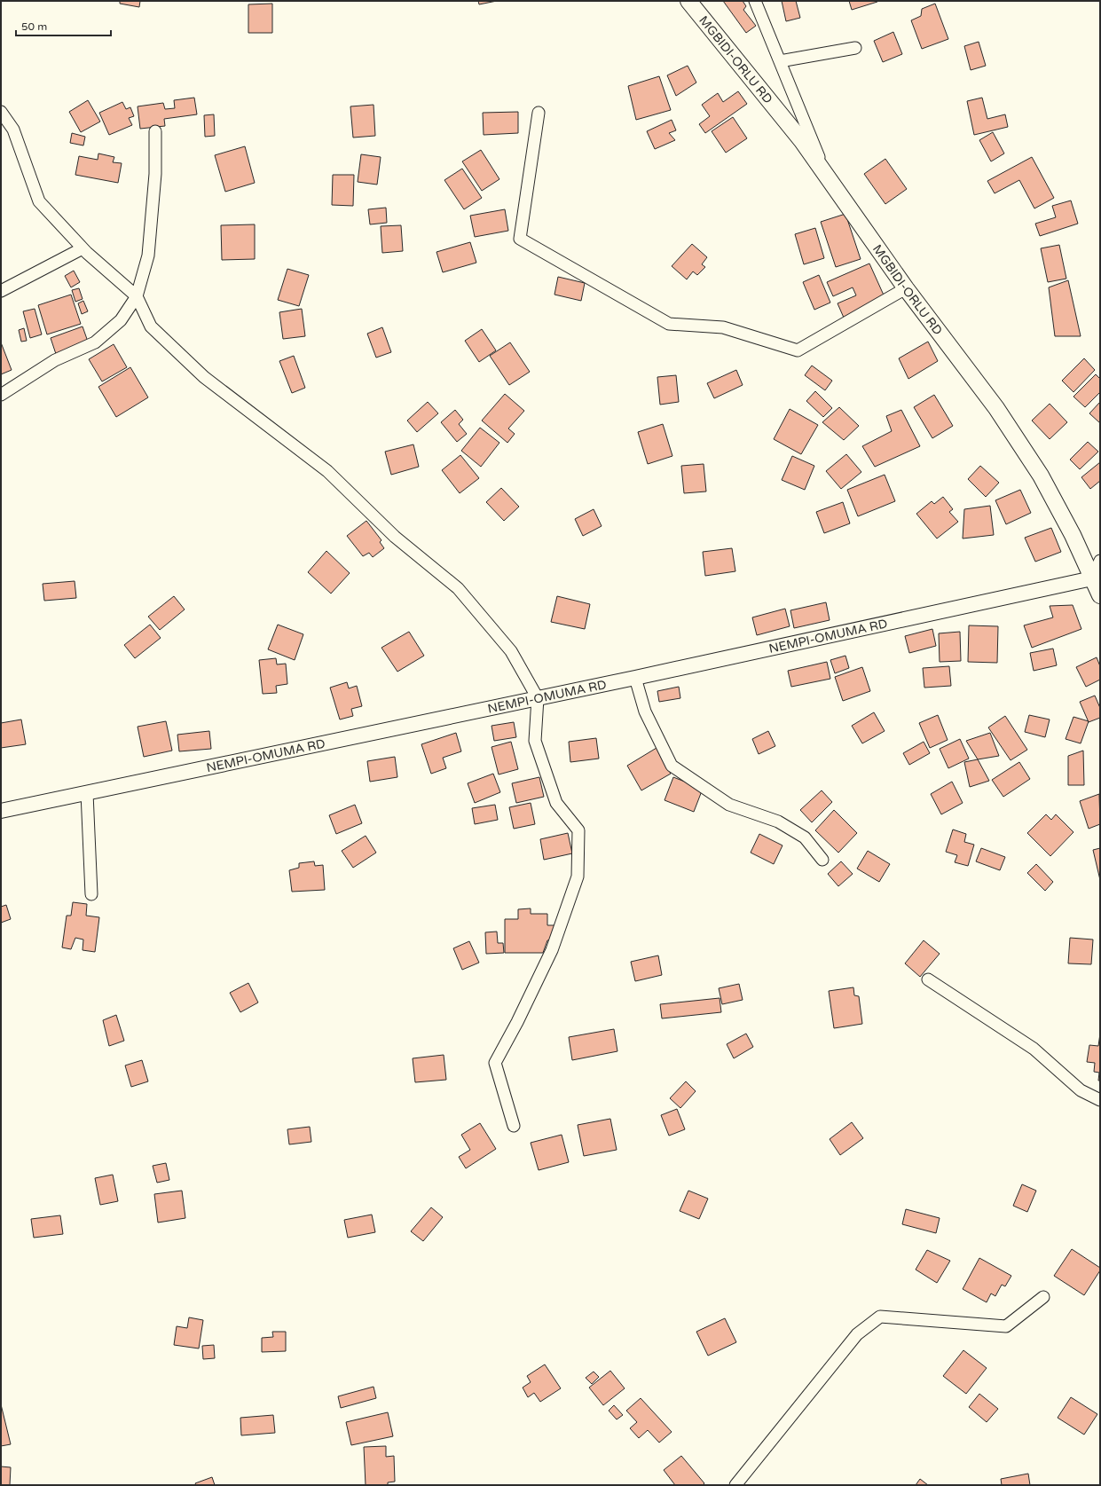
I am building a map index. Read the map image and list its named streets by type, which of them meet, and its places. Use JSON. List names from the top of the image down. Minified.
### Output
{"streets":{"main road":["MGBIDI-ORLU RD"],"street":["NEMPI-OMUMA RD"]},"crossings":[["MGBIDI-ORLU RD","NEMPI-OMUMA RD"]],"scale_bar":"50 m"}
